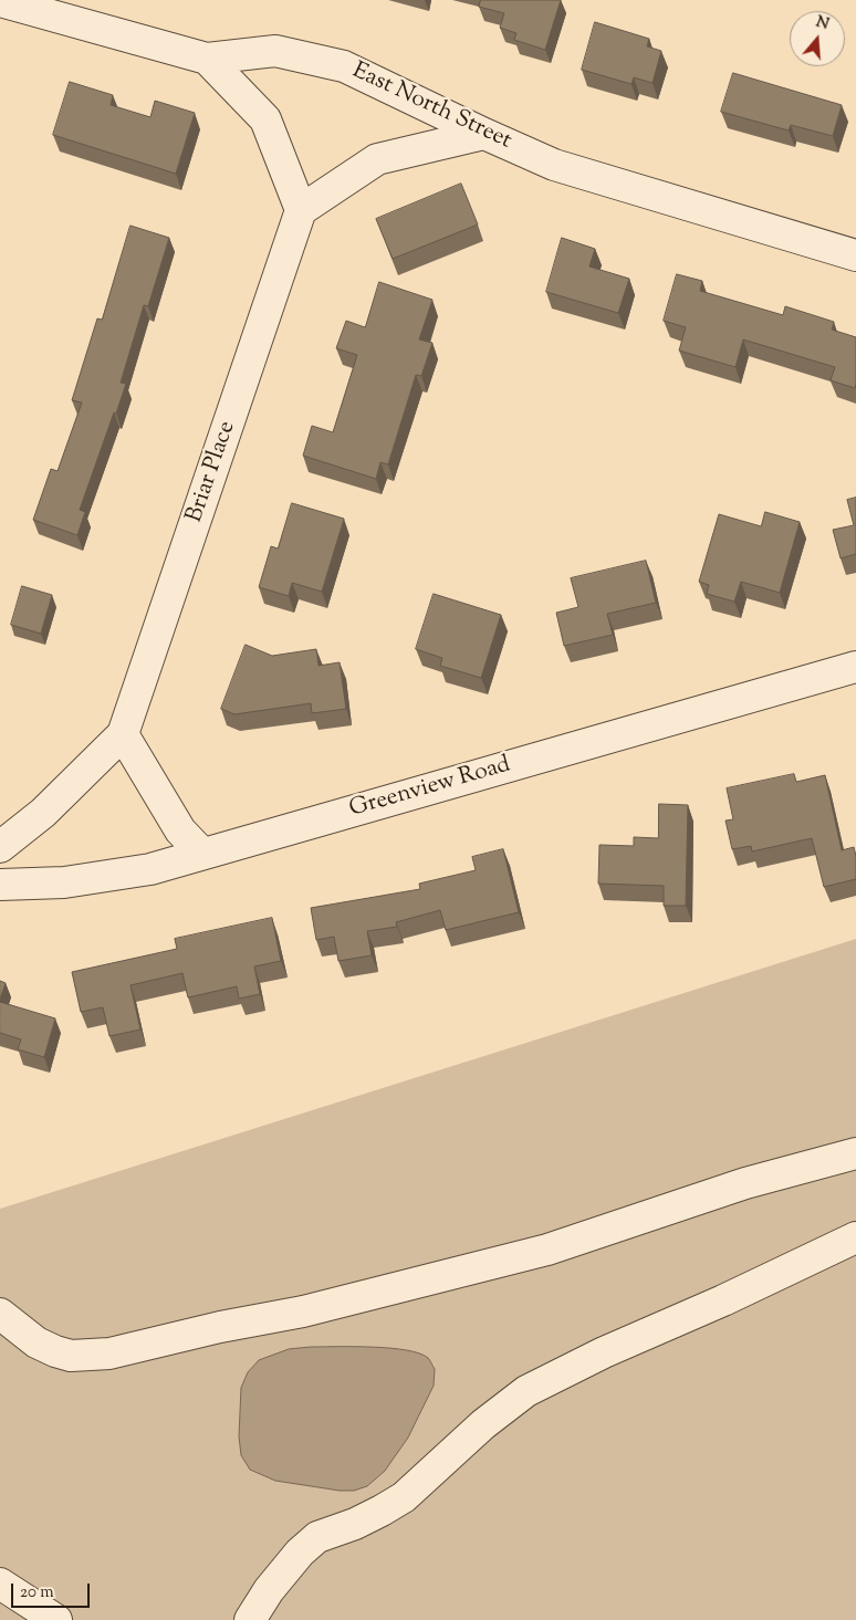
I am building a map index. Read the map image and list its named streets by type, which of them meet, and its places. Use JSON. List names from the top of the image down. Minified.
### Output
{"streets":{"street":["East North Street","Briar Place","Greenview Road"]},"scale_bar":"20 m","north":"top"}
